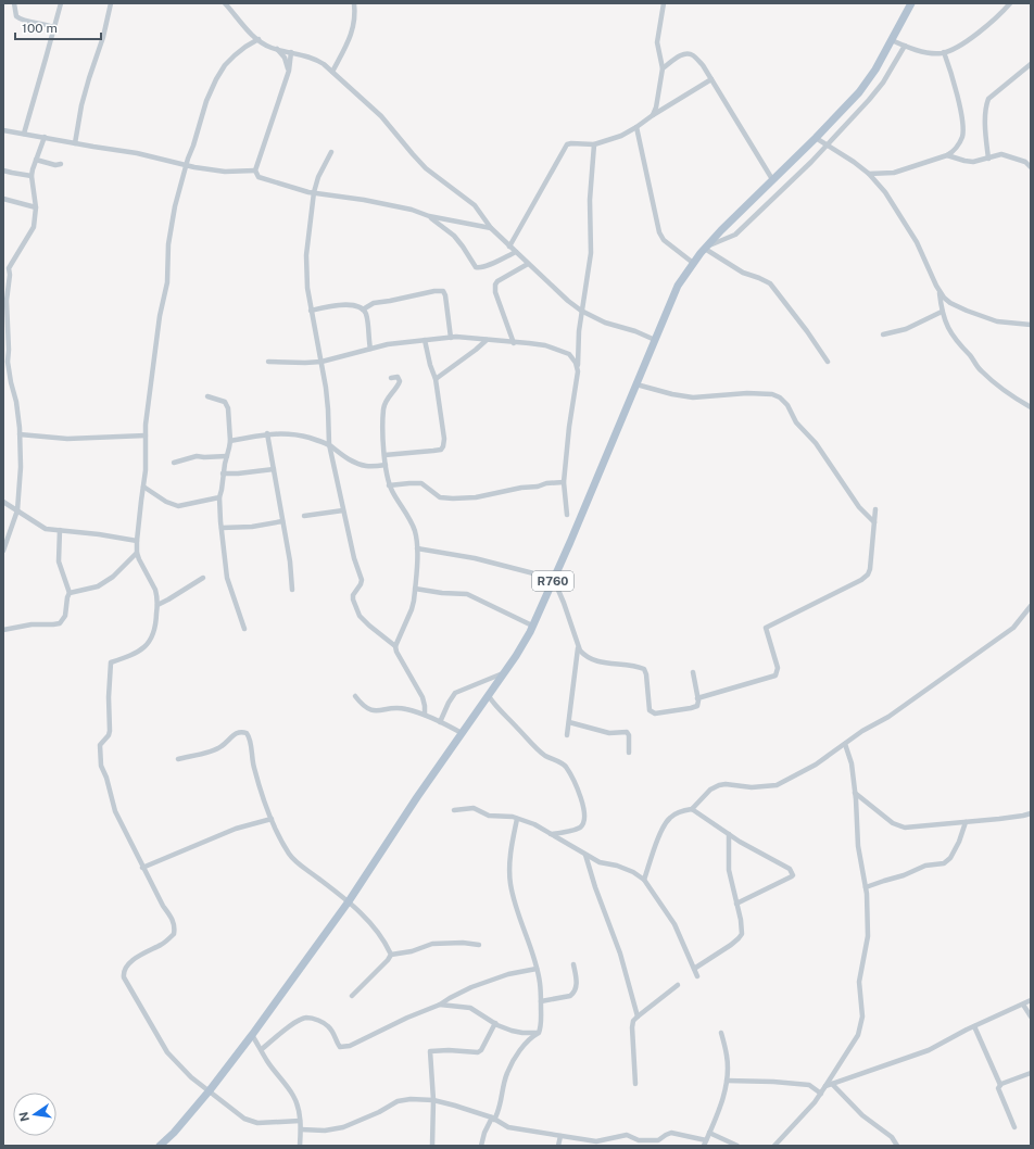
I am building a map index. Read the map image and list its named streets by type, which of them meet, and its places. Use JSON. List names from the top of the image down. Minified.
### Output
{"streets":{"main road":["R760"]},"scale_bar":"100 m","north":"left"}
